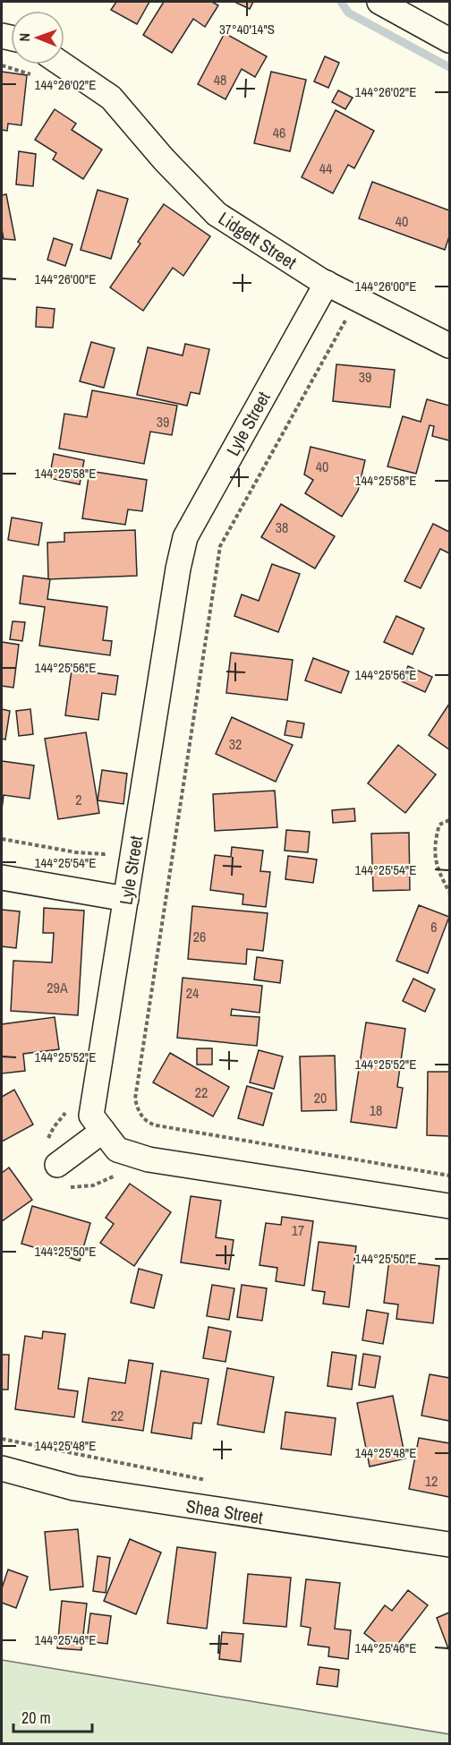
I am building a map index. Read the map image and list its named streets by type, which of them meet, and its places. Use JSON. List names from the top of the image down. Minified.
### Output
{"streets":{"street":["Lidgett Street","Lyle Street","Shea Street"]},"crossings":[["Lidgett Street","Lyle Street"]],"house_numbers":["48","46","44","40","39","39","40","38","32","2","6","26","29A","24","22","20","18","17","22","12"],"scale_bar":"20 m","north":"left","coordinates":["37°40'14\"S","144°26'02\"E","144°26'00\"E","144°25'58\"E","144°25'56\"E","144°25'54\"E","144°25'52\"E","144°25'50\"E","144°25'48\"E","144°25'46\"E"]}
